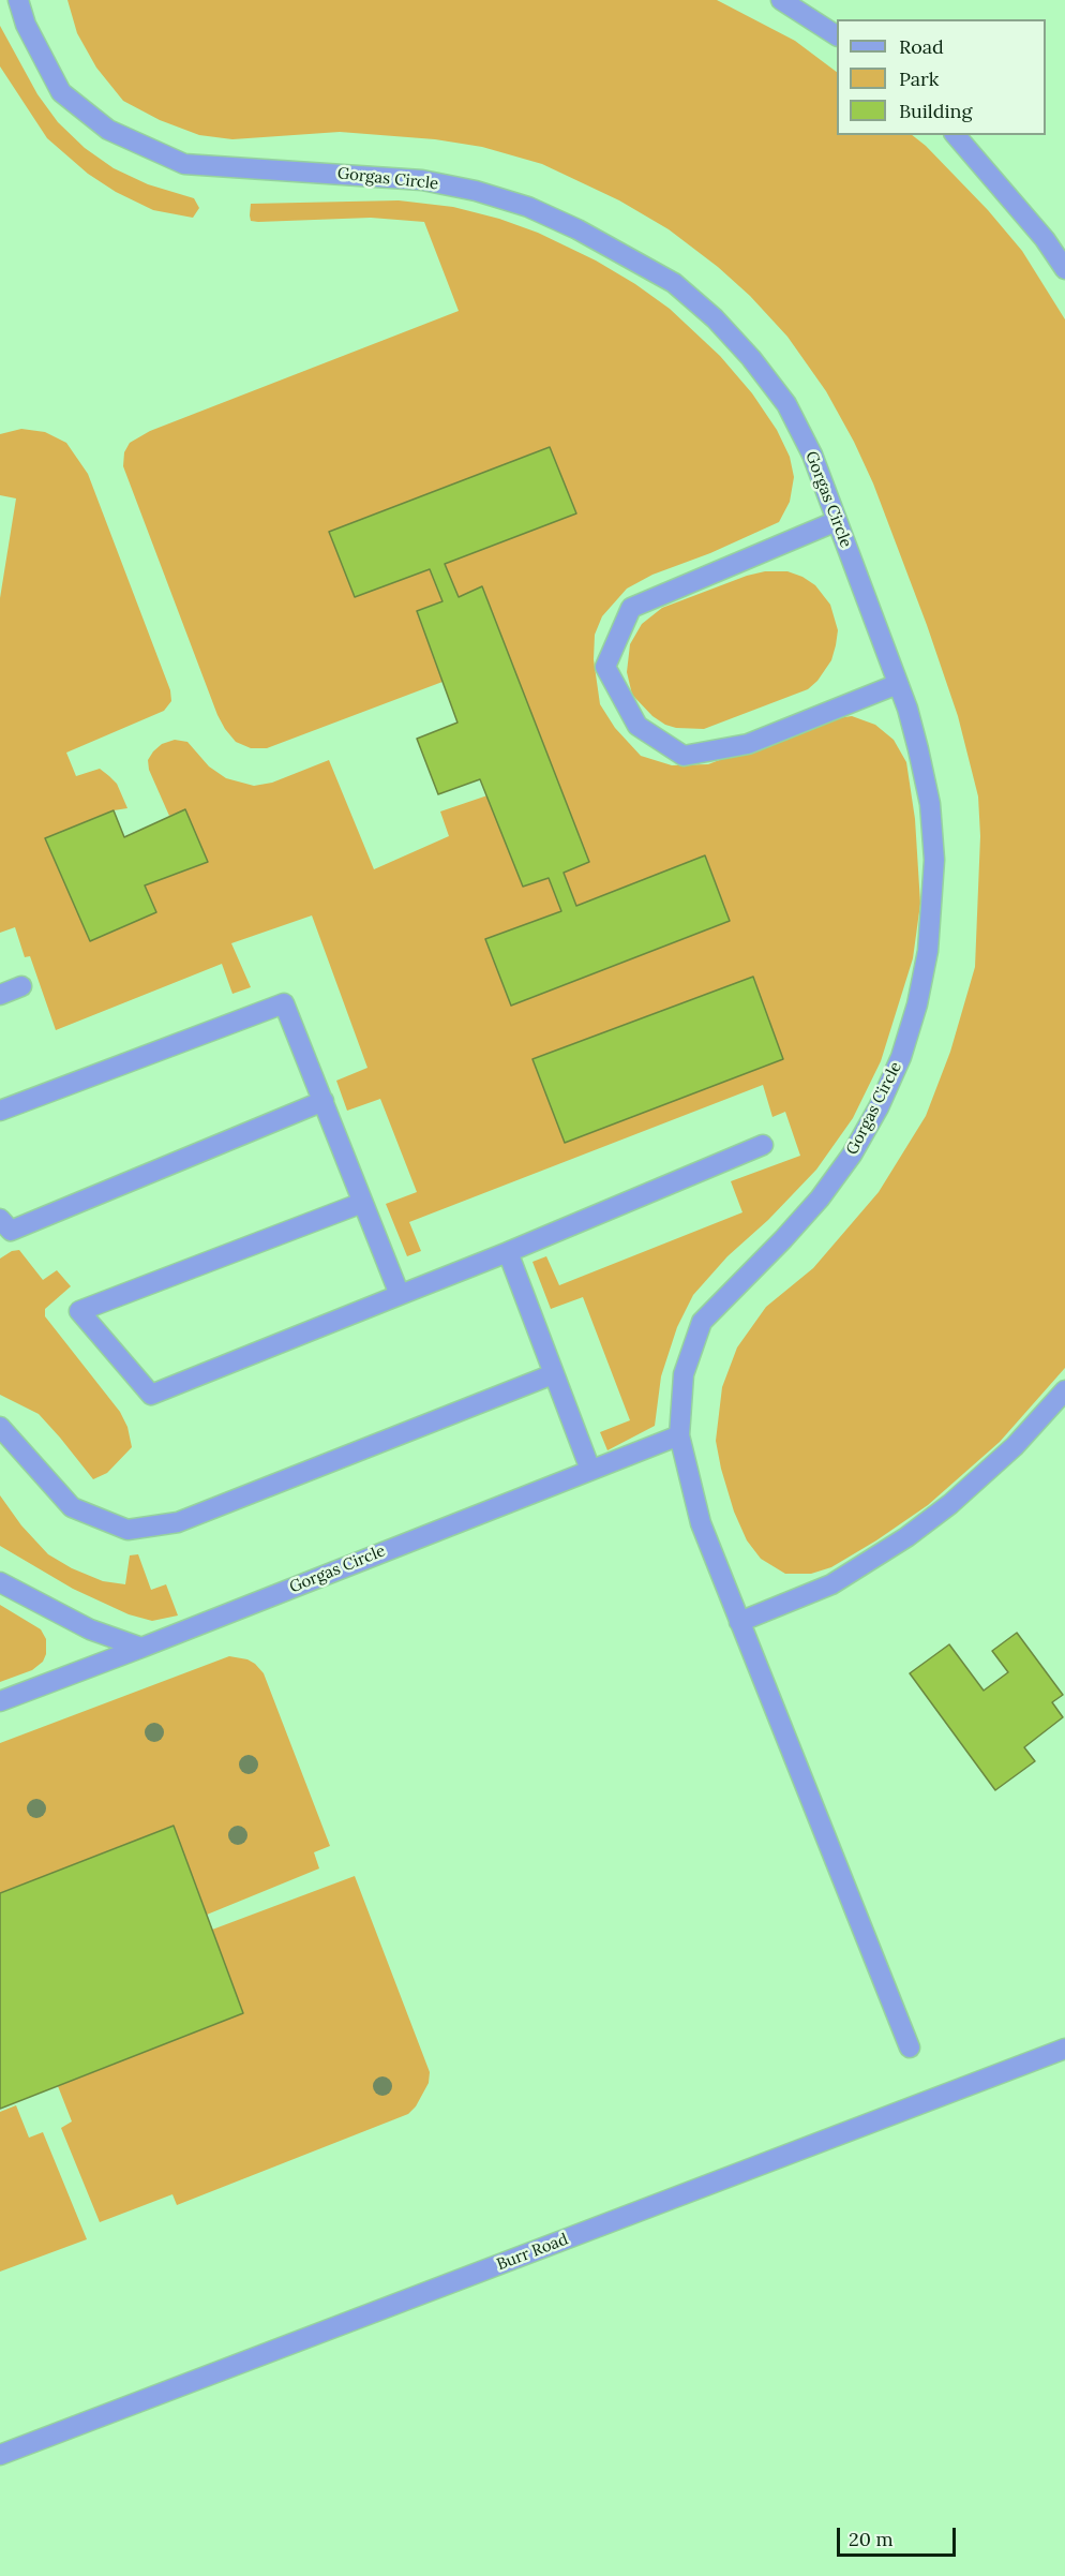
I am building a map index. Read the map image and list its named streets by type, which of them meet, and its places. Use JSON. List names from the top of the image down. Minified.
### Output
{"streets":{"street":["Gorgas Circle","Burr Road"]},"legend":["Road","Park","Building"],"scale_bar":"20 m"}
